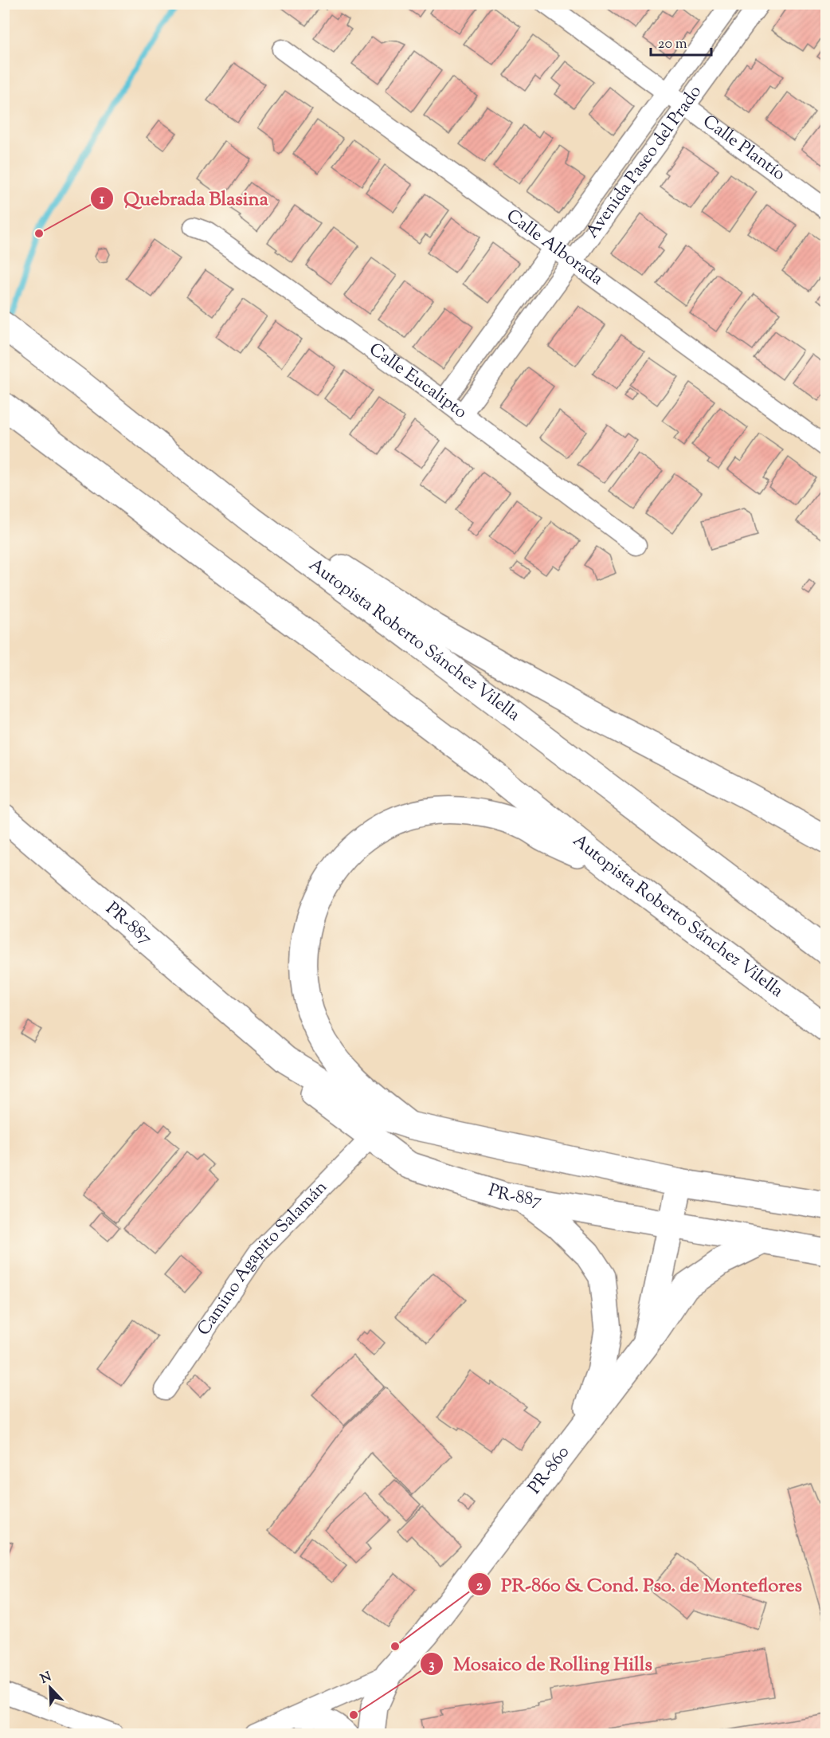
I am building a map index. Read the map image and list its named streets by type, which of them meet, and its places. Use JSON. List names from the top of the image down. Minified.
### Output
{"streets":{"main road":["Autopista Roberto Sánchez Vilella","PR-887","PR-860"],"street":["Calle Plantío","Avenida Paseo del Prado","Calle Alborada","Calle Eucalipto","Camino Agapito Salamán"]},"crossings":[["Calle Plantío","Avenida Paseo del Prado"],["Avenida Paseo del Prado","Calle Alborada"],["Avenida Paseo del Prado","Calle Eucalipto"],["PR-887","Camino Agapito Salamán"],["PR-887","PR-860"]],"places":["Quebrada Blasina","PR-860 & Cond. Pso. de Monteflores","Mosaico de Rolling Hills"],"scale_bar":"20 m","north":"top left"}
